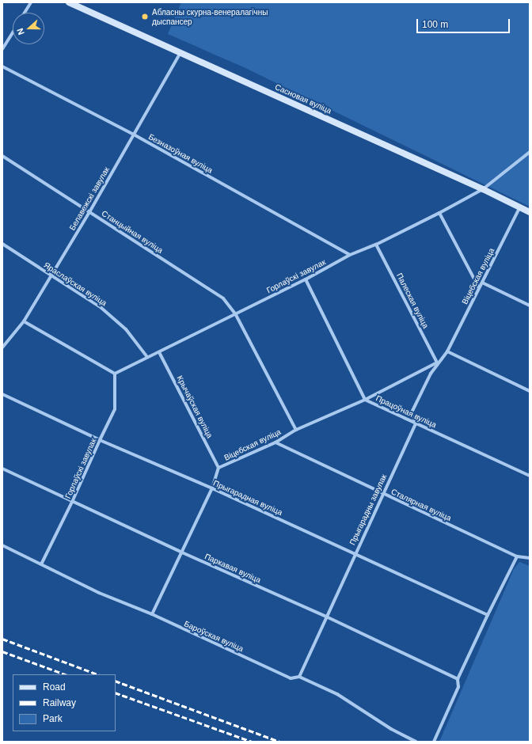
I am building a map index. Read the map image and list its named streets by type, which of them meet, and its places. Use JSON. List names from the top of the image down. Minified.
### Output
{"streets":{"main road":["Сасновая вуліца"],"street":["Безназоўная вуліца","Белавежскі завулак","Станцыйная вуліца","Горлаўскі завулак","Віцебская вуліца","Яраслаўская вуліца","Палеская вуліца","Крычаўская вуліца","Працоўная вуліца","Прыгарадная вуліца","Сталярная вуліца","Прыгарадны завулак","Паркавая вуліца","Бароўская вуліца"]},"crossings":[["Сасновая вуліца","Белавежскі завулак"],["Сасновая вуліца","Горлаўскі завулак"],["Сасновая вуліца","Віцебская вуліца"],["Безназоўная вуліца","Белавежскі завулак"],["Безназоўная вуліца","Горлаўскі завулак"],["Белавежскі завулак","Станцыйная вуліца"],["Белавежскі завулак","Яраслаўская вуліца"],["Станцыйная вуліца","Горлаўскі завулак"],["Горлаўскі завулак","Яраслаўская вуліца"],["Горлаўскі завулак","Палеская вуліца"],["Горлаўскі завулак","Крычаўская вуліца"],["Горлаўскі завулак","Працоўная вуліца"],["Горлаўскі завулак","Прыгарадная вуліца"],["Горлаўскі завулак","Паркавая вуліца"],["Горлаўскі завулак","Бароўская вуліца"],["Віцебская вуліца","Палеская вуліца"],["Віцебская вуліца","Крычаўская вуліца"],["Віцебская вуліца","Працоўная вуліца"],["Віцебская вуліца","Прыгарадная вуліца"],["Віцебская вуліца","Сталярная вуліца"],["Віцебская вуліца","Паркавая вуліца"],["Віцебская вуліца","Бароўская вуліца"],["Працоўная вуліца","Прыгарадны завулак"],["Прыгарадная вуліца","Прыгарадны завулак"],["Сталярная вуліца","Прыгарадны завулак"],["Прыгарадны завулак","Паркавая вуліца"],["Прыгарадны завулак","Бароўская вуліца"]],"places":["Абласны скурна-венералагічны дыспансер"],"legend":["Road","Railway","Park"],"scale_bar":"100 m","north":"left"}
